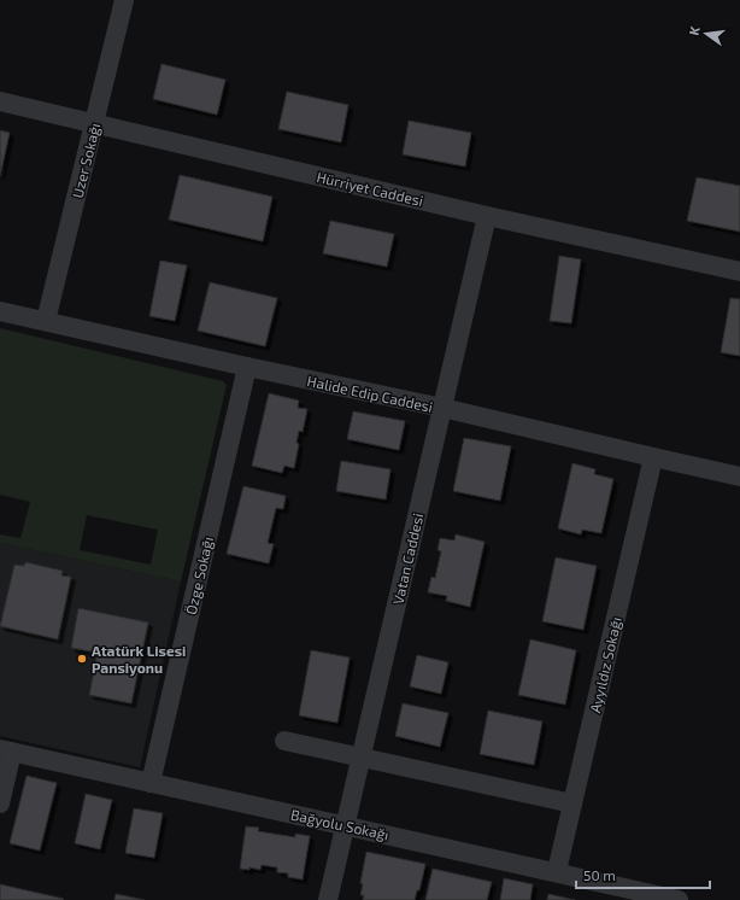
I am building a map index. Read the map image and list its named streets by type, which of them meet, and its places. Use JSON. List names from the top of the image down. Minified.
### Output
{"streets":{"street":["Uzer Sokağı","Hürriyet Caddesi","Halide Edip Caddesi","Vatan Caddesi","Özge Sokağı","Ayyıldız Sokağı","Bağyolu Sokağı"]},"crossings":[["Uzer Sokağı","Hürriyet Caddesi"],["Uzer Sokağı","Halide Edip Caddesi"],["Hürriyet Caddesi","Vatan Caddesi"],["Halide Edip Caddesi","Vatan Caddesi"],["Halide Edip Caddesi","Özge Sokağı"],["Halide Edip Caddesi","Ayyıldız Sokağı"],["Vatan Caddesi","Bağyolu Sokağı"],["Özge Sokağı","Bağyolu Sokağı"],["Ayyıldız Sokağı","Bağyolu Sokağı"]],"places":["Atatürk Lisesi Pansiyonu"],"scale_bar":"50 m","north":"left"}
